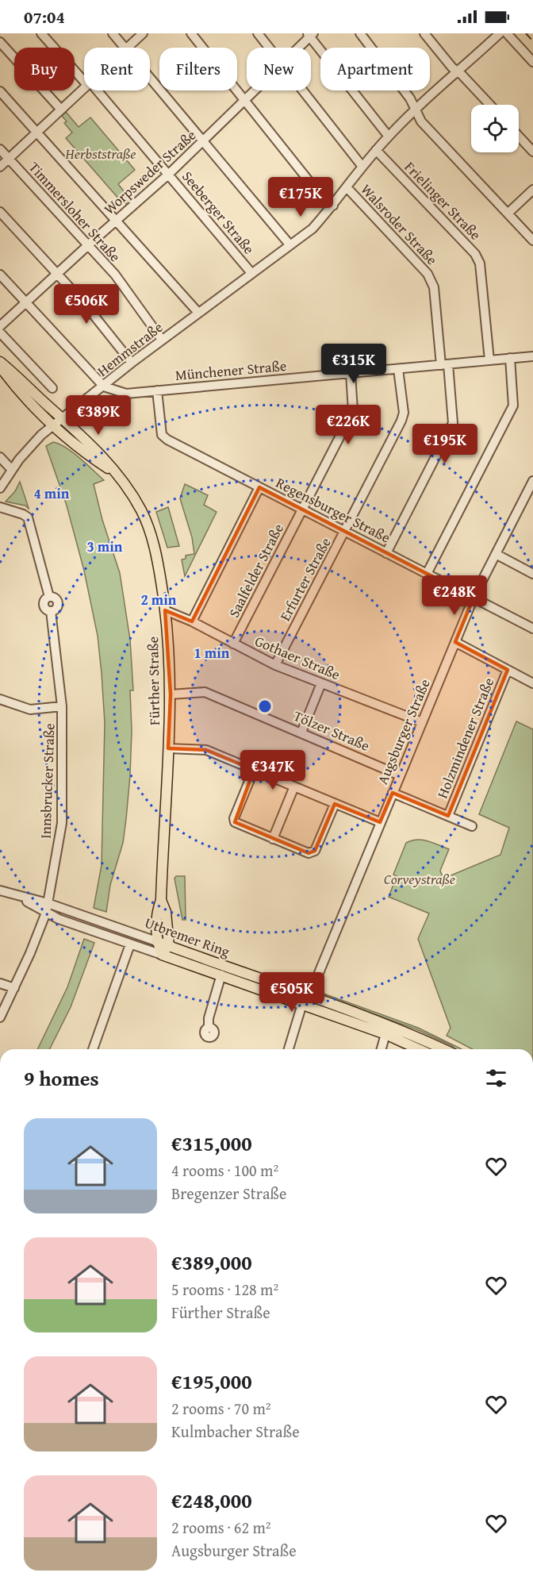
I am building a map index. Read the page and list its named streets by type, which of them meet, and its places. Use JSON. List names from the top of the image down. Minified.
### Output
{"streets":{"main road":["Fürther Straße","Utbremer Ring"],"street":["Worpsweder Straße","Frielinger Straße","Timmersloher Straße","Seeberger Straße","Walsroder Straße","Hemmstraße","Münchener Straße","Regensburger Straße","Saalfelder Straße","Erfurter Straße","Gothaer Straße","Tölzer Straße","Augsburger Straße","Holzmindener Straße","Innsbrucker Straße"]},"crossings":[["Worpsweder Straße","Timmersloher Straße"],["Worpsweder Straße","Seeberger Straße"],["Frielinger Straße","Hemmstraße"],["Frielinger Straße","Münchener Straße"],["Timmersloher Straße","Hemmstraße"],["Seeberger Straße","Hemmstraße"],["Walsroder Straße","Hemmstraße"],["Walsroder Straße","Münchener Straße"],["Walsroder Straße","Regensburger Straße"],["Hemmstraße","Münchener Straße"],["Hemmstraße","Fürther Straße"],["Münchener Straße","Regensburger Straße"],["Münchener Straße","Saalfelder Straße"],["Münchener Straße","Erfurter Straße"],["Regensburger Straße","Saalfelder Straße"],["Regensburger Straße","Erfurter Straße"],["Regensburger Straße","Augsburger Straße"],["Saalfelder Straße","Gothaer Straße"],["Erfurter Straße","Gothaer Straße"],["Gothaer Straße","Fürther Straße"],["Gothaer Straße","Augsburger Straße"],["Fürther Straße","Tölzer Straße"],["Fürther Straße","Utbremer Ring"],["Tölzer Straße","Augsburger Straße"],["Augsburger Straße","Utbremer Ring"],["Innsbrucker Straße","Utbremer Ring"]],"parks":["Herbststraße","Corveystraße"],"page":{"status":"07:04","chip":["Buy","Rent","Filters","New","Apartment"],"price":["€175K","€506K","€315K","€389K","€226K","€195K","€248K","€347K","€505K"],"heading":"9 homes","list":[{"name":"€315,000","note":"4 rooms · 100 m² · Bregenzer Straße"},{"name":"€389,000","note":"5 rooms · 128 m² · Fürther Straße"},{"name":"€195,000","note":"2 rooms · 70 m² · Kulmbacher Straße"},{"name":"€248,000","note":"2 rooms · 62 m² · Augsburger Straße"}]},"rings":["4 min","3 min","2 min","1 min"]}
